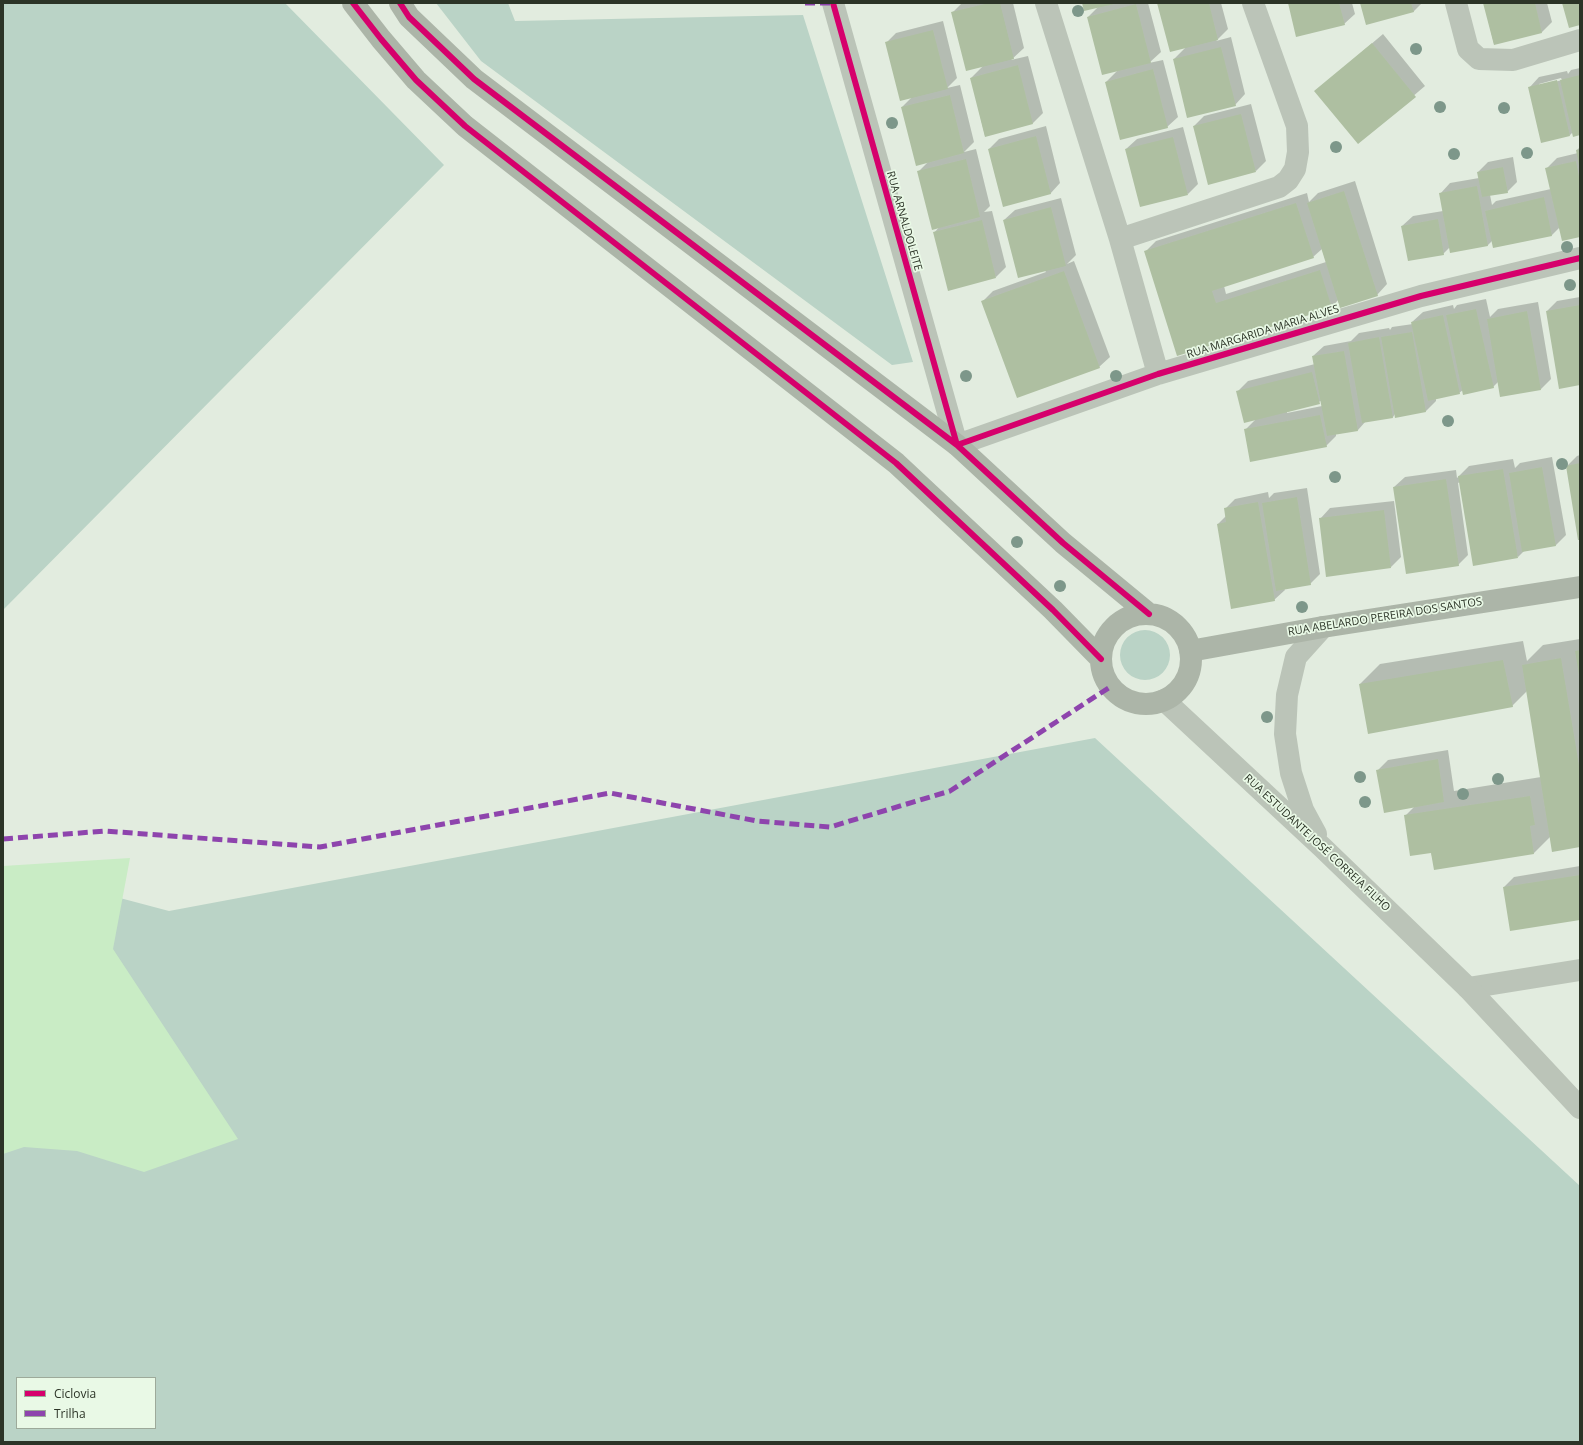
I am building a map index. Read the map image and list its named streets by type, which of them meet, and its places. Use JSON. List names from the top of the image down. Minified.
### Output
{"streets":{"main road":["RUA ABELARDO PEREIRA DOS SANTOS"],"street":["RUA ARNALDOLEITE","RUA MARGARIDA MARIA ALVES","RUA ESTUDANTE JOSÉ CORREIA FILHO"]},"crossings":[["RUA ARNALDOLEITE","RUA MARGARIDA MARIA ALVES"],["RUA ABELARDO PEREIRA DOS SANTOS","RUA ESTUDANTE JOSÉ CORREIA FILHO"]],"legend":["Ciclovia","Trilha"]}
